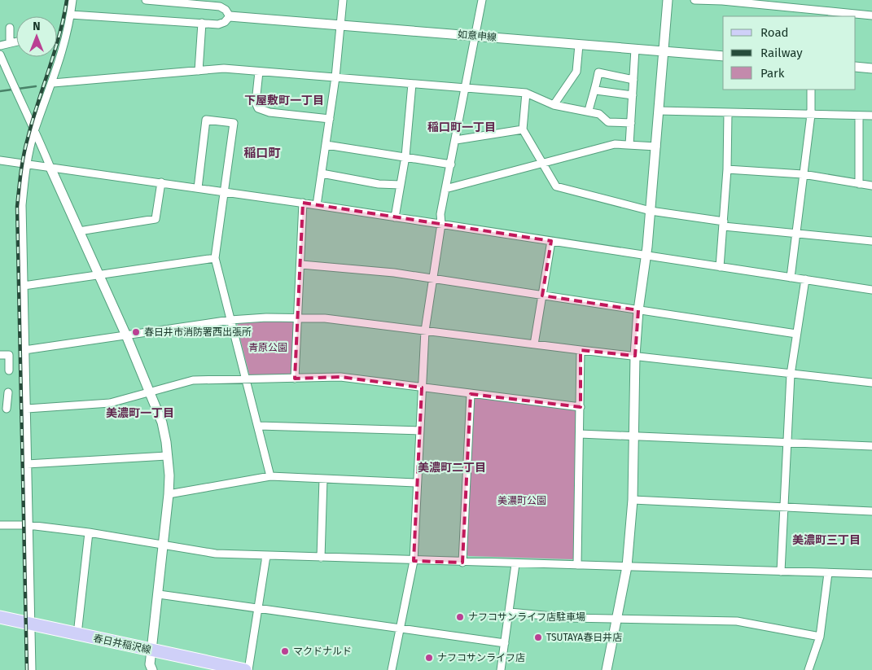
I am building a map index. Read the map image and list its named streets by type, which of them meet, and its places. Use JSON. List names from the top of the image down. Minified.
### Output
{"streets":{"main road":["春日井稲沢線"],"street":["如意申線"]},"districts":["下屋敷町一丁目","稲口町一丁目","稲口町","美濃町一丁目","美濃町二丁目","美濃町三丁目"],"parks":["青原公園","美濃町公園"],"places":["春日井市消防署西出張所","ナフコサンライフ店駐車場","TSUTAYA春日井店","マクドナルド","ナフコサンライフ店"],"legend":["Road","Railway","Park"],"north":"top"}
